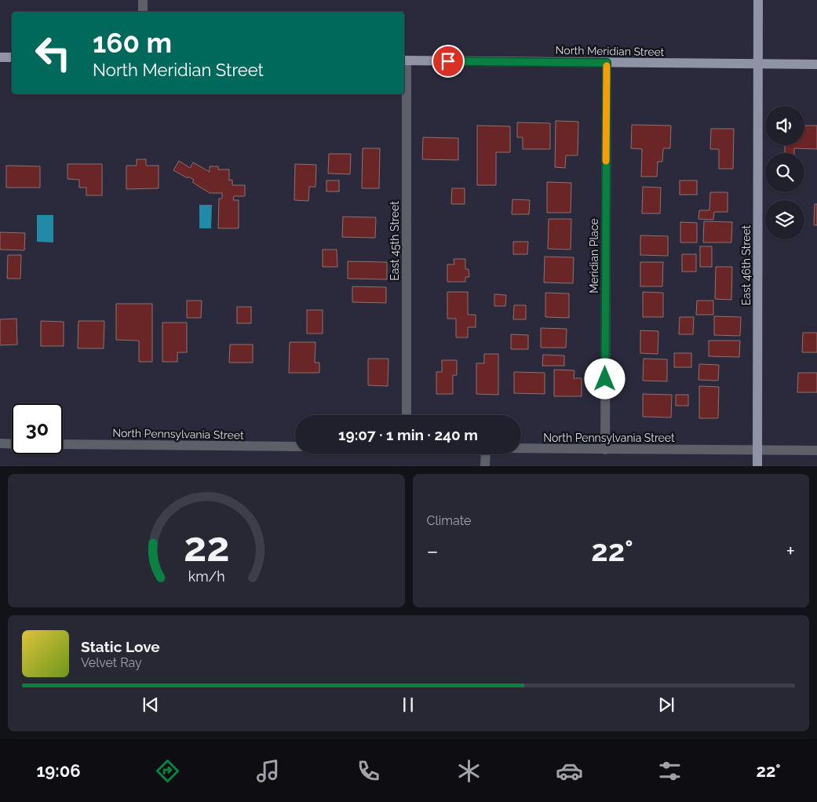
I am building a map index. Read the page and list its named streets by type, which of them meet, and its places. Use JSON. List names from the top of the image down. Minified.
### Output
{"streets":{"main road":["North Meridian Street","East 46th Street"],"street":["East 45th Street","Meridian Place","North Pennsylvania Street"]},"crossings":[["North Meridian Street","East 45th Street"],["North Meridian Street","Meridian Place"],["North Meridian Street","East 46th Street"],["Meridian Place","North Pennsylvania Street"],["East 46th Street","North Pennsylvania Street"]],"page":{"turn":["160 m","North Meridian Street"],"limit":"30","trip":"19:07 · 1 min · 240 m","tile":"Climate","heat":["−","22°","+"],"song":["Static Love","Velvet Ray"],"tabs":["19:06","22°"],"gauge":["22","km/h"]}}
